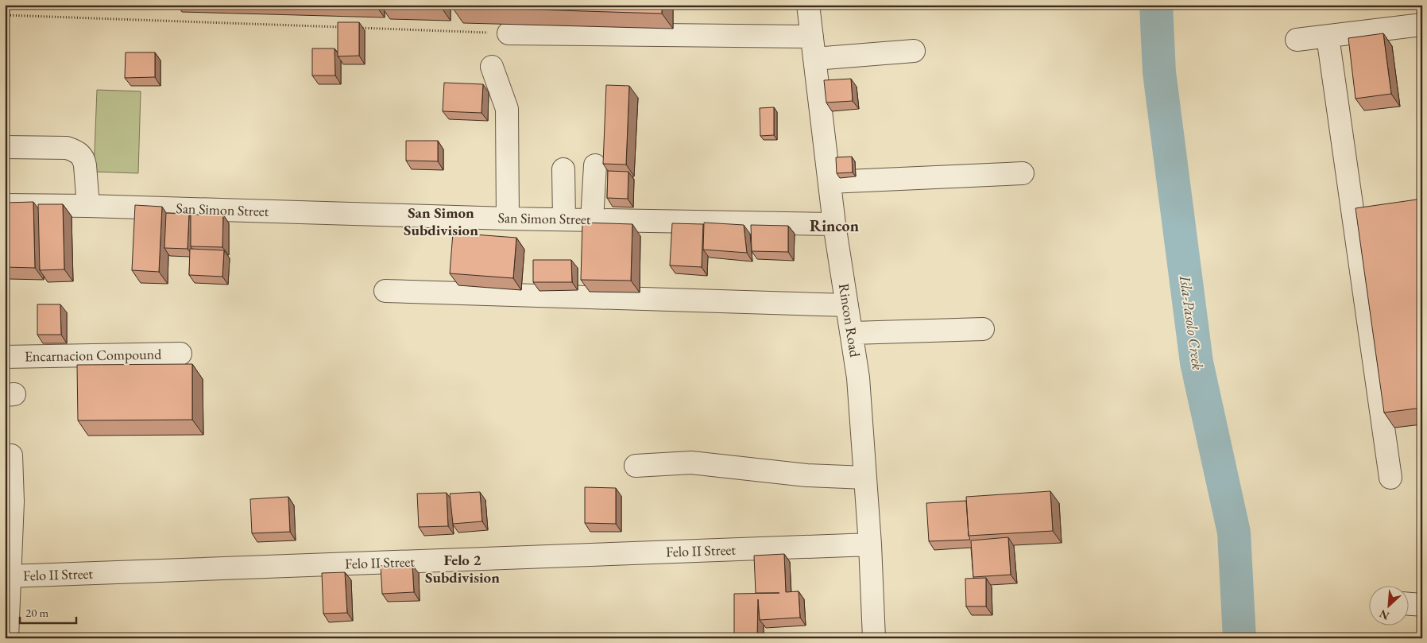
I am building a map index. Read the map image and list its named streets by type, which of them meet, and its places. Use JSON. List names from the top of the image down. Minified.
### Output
{"streets":{"street":["San Simon Street","Rincon Road","Encarnacion Compound","Felo II Street"]},"crossings":[["San Simon Street","Rincon Road"],["Rincon Road","Felo II Street"]],"districts":["San Simon Subdivision","Rincon","Felo 2 Subdivision"],"water":["Isla-Pasolo Creek"],"scale_bar":"20 m","north":"bottom left"}
